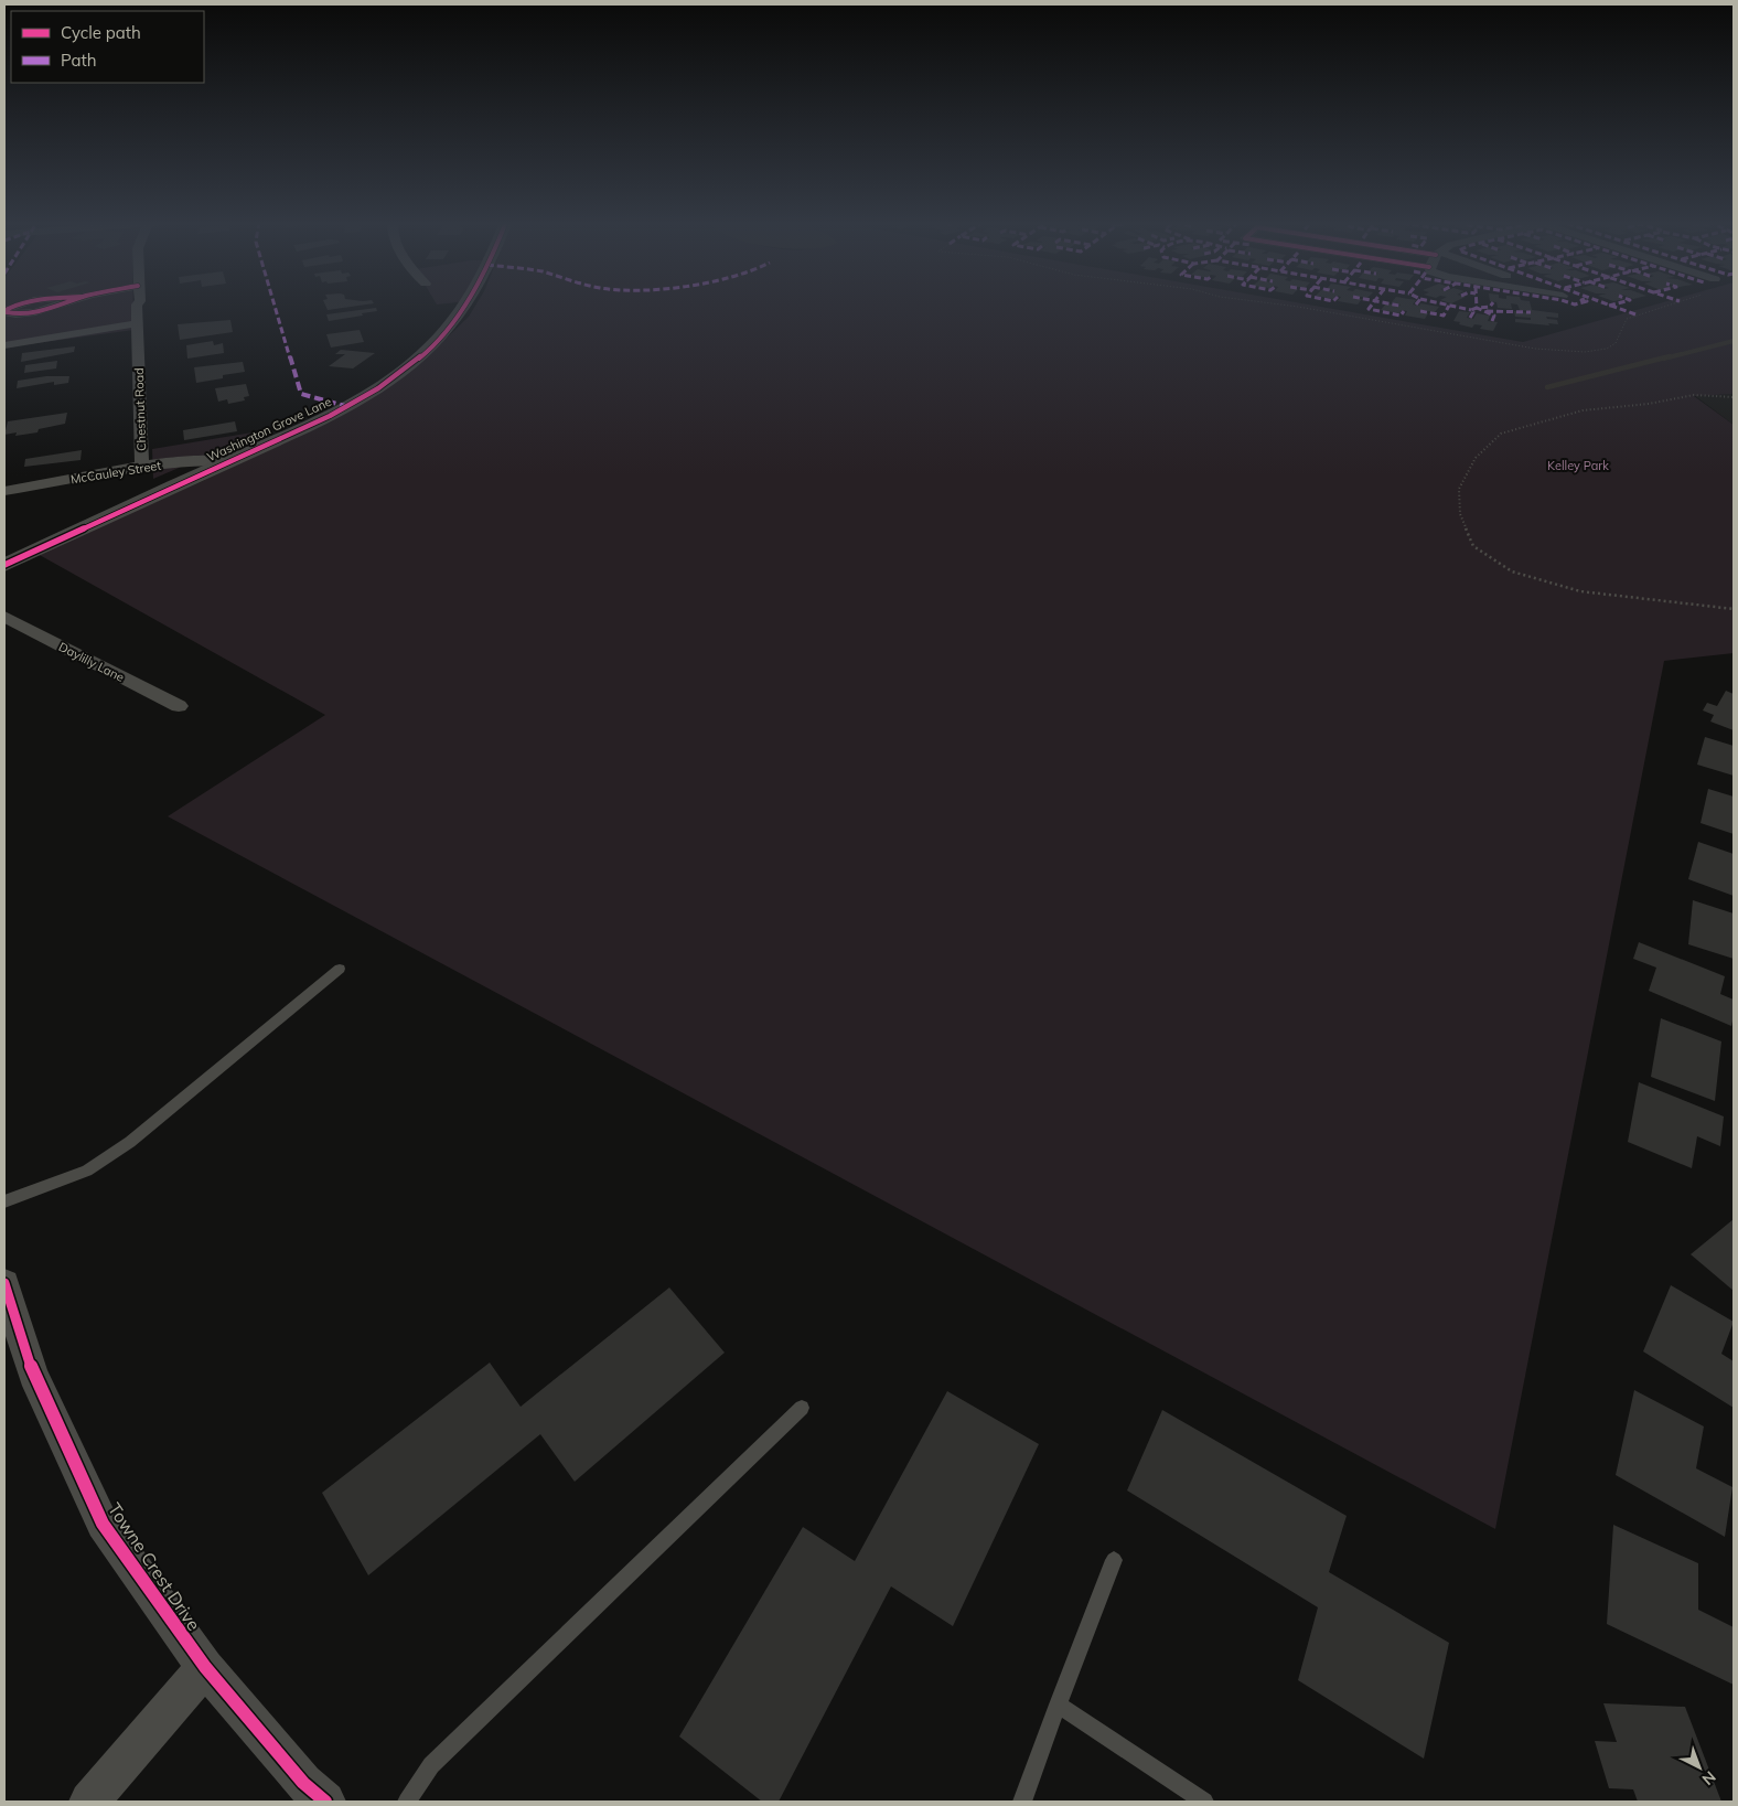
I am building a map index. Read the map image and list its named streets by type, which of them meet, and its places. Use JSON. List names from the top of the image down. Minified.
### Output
{"streets":{"street":["Chestnut Road","Washington Grove Lane","McCauley Street","Daylilly Lane","Towne Crest Drive"]},"crossings":[["Chestnut Road","McCauley Street"],["Washington Grove Lane","McCauley Street"]],"parks":["Kelley Park"],"legend":["Cycle path","Path"],"north":"bottom right"}
